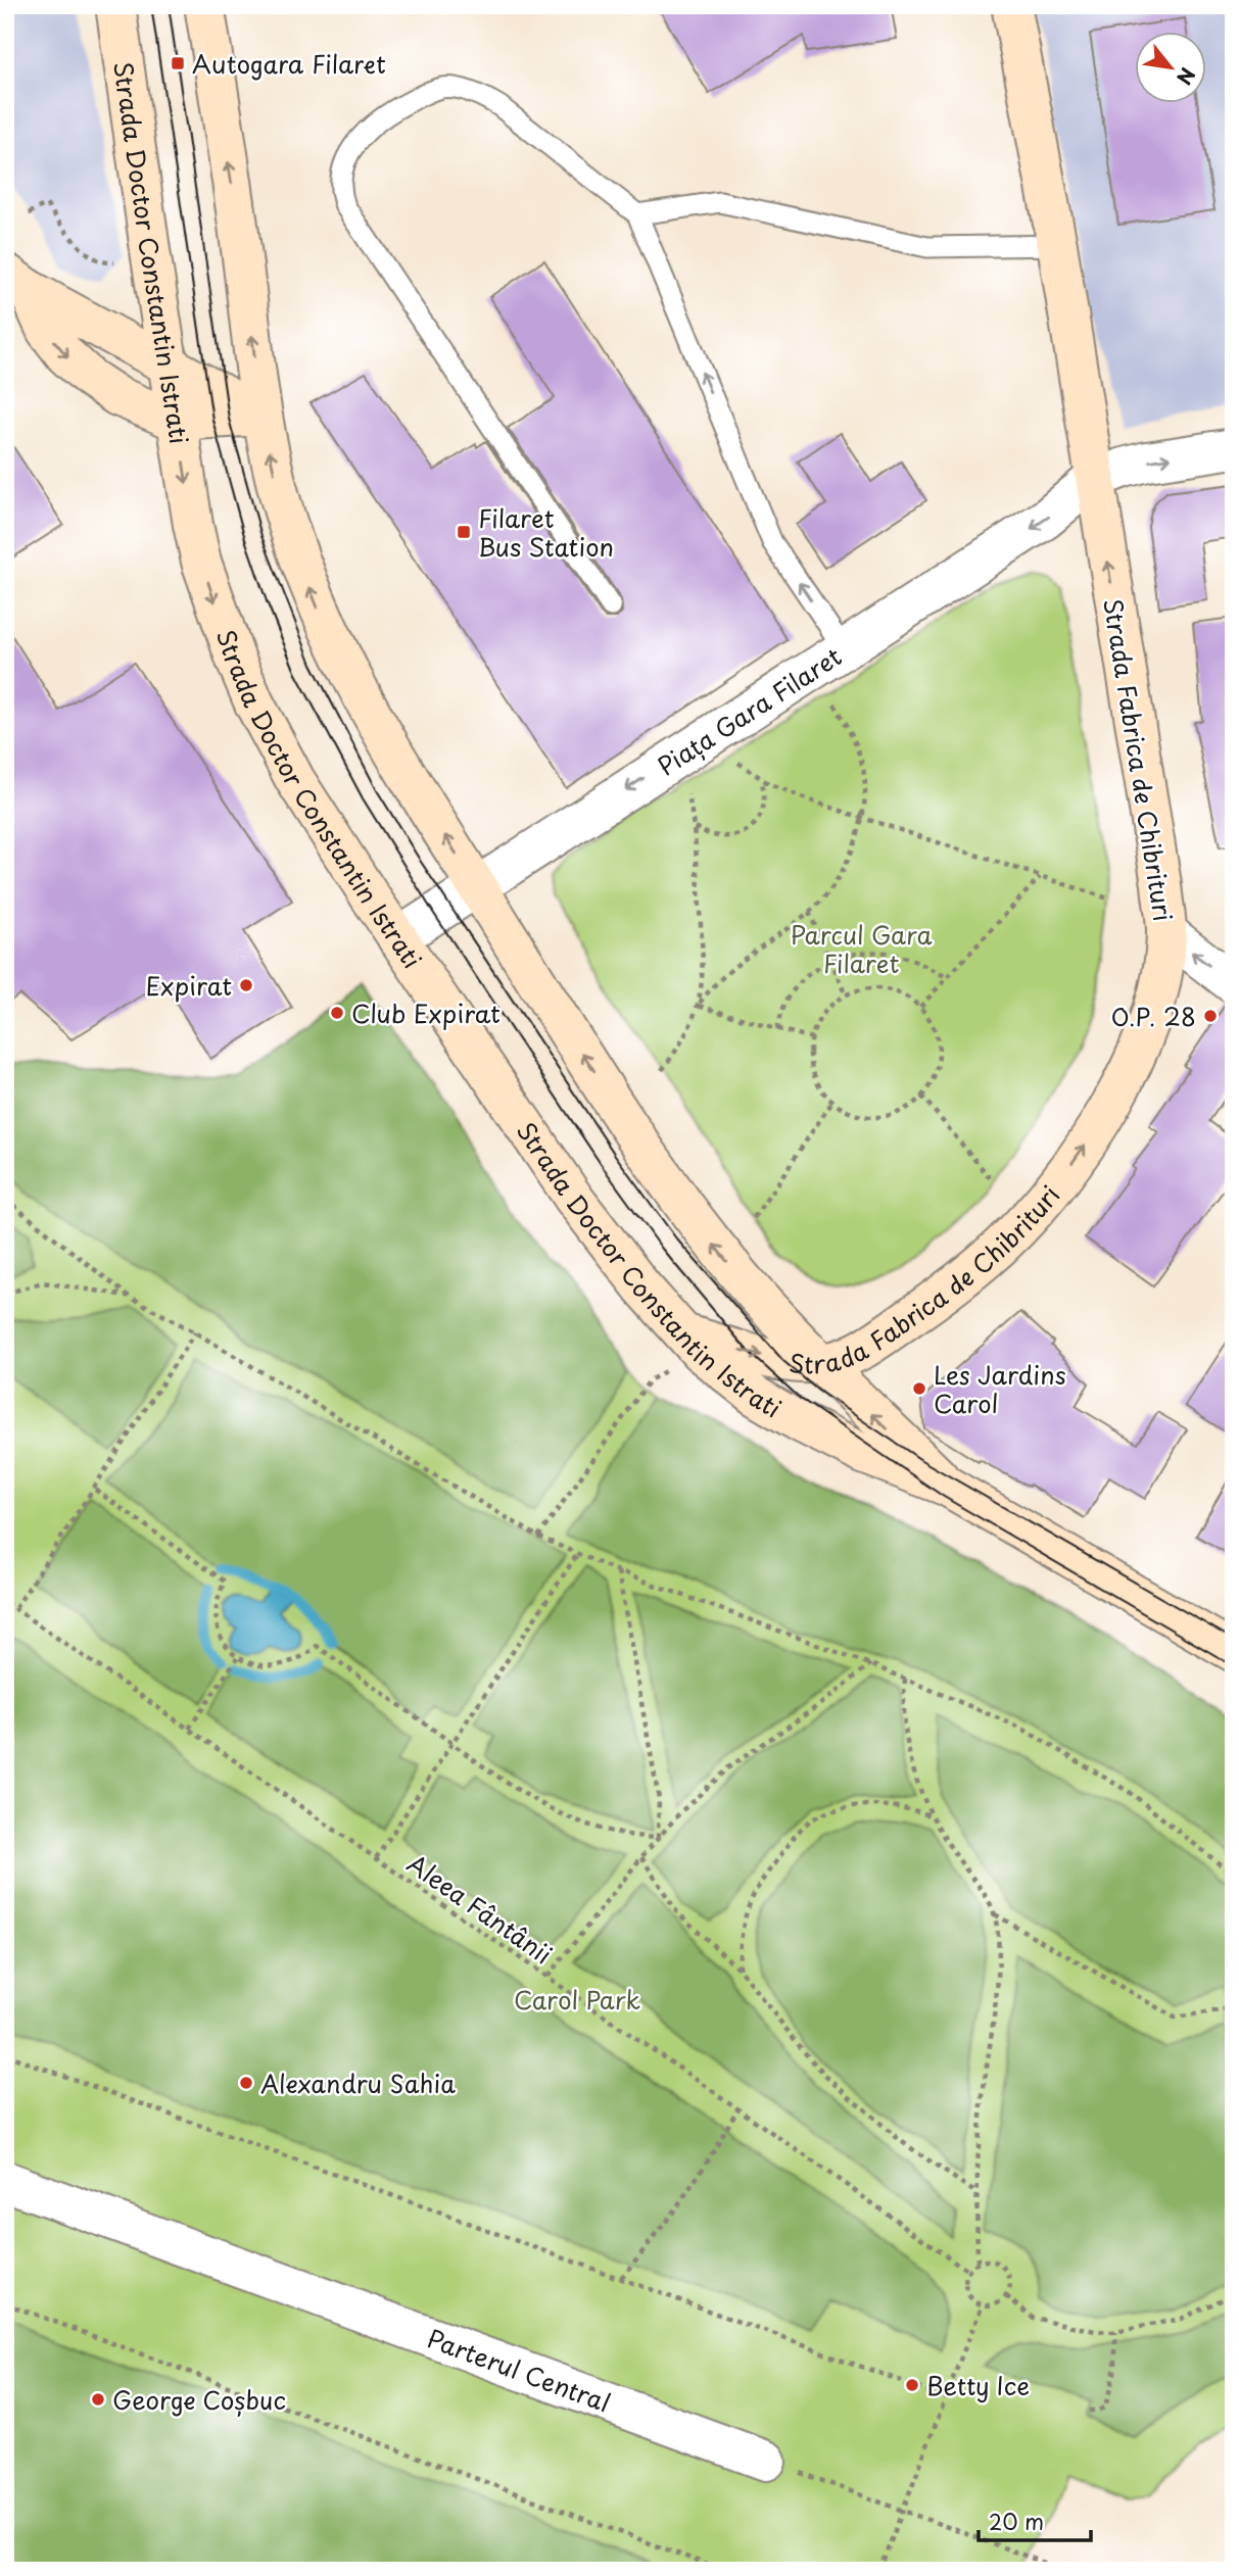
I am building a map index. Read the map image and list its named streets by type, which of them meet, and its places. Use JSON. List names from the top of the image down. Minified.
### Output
{"streets":{"main road":["Strada Doctor Constantin Istrati","Strada Fabrica de Chibrituri"],"street":["Piața Gara Filaret","Parterul Central"],"path":["Aleea Fântânii"]},"crossings":[["Strada Doctor Constantin Istrati","Piața Gara Filaret"],["Strada Doctor Constantin Istrati","Strada Fabrica de Chibrituri"],["Piața Gara Filaret","Strada Fabrica de Chibrituri"]],"one_way":["Piața Gara Filaret","Strada Fabrica de Chibrituri"],"parks":["Parcul Gara Filaret","Carol Park"],"places":{"transit":["Autogara Filaret","Filaret Bus Station"],"other":["Expirat","Club Expirat","O.P. 28","Les Jardins Carol","Alexandru Sahia","Betty Ice","George Coșbuc"]},"scale_bar":"20 m","north":"bottom right"}
